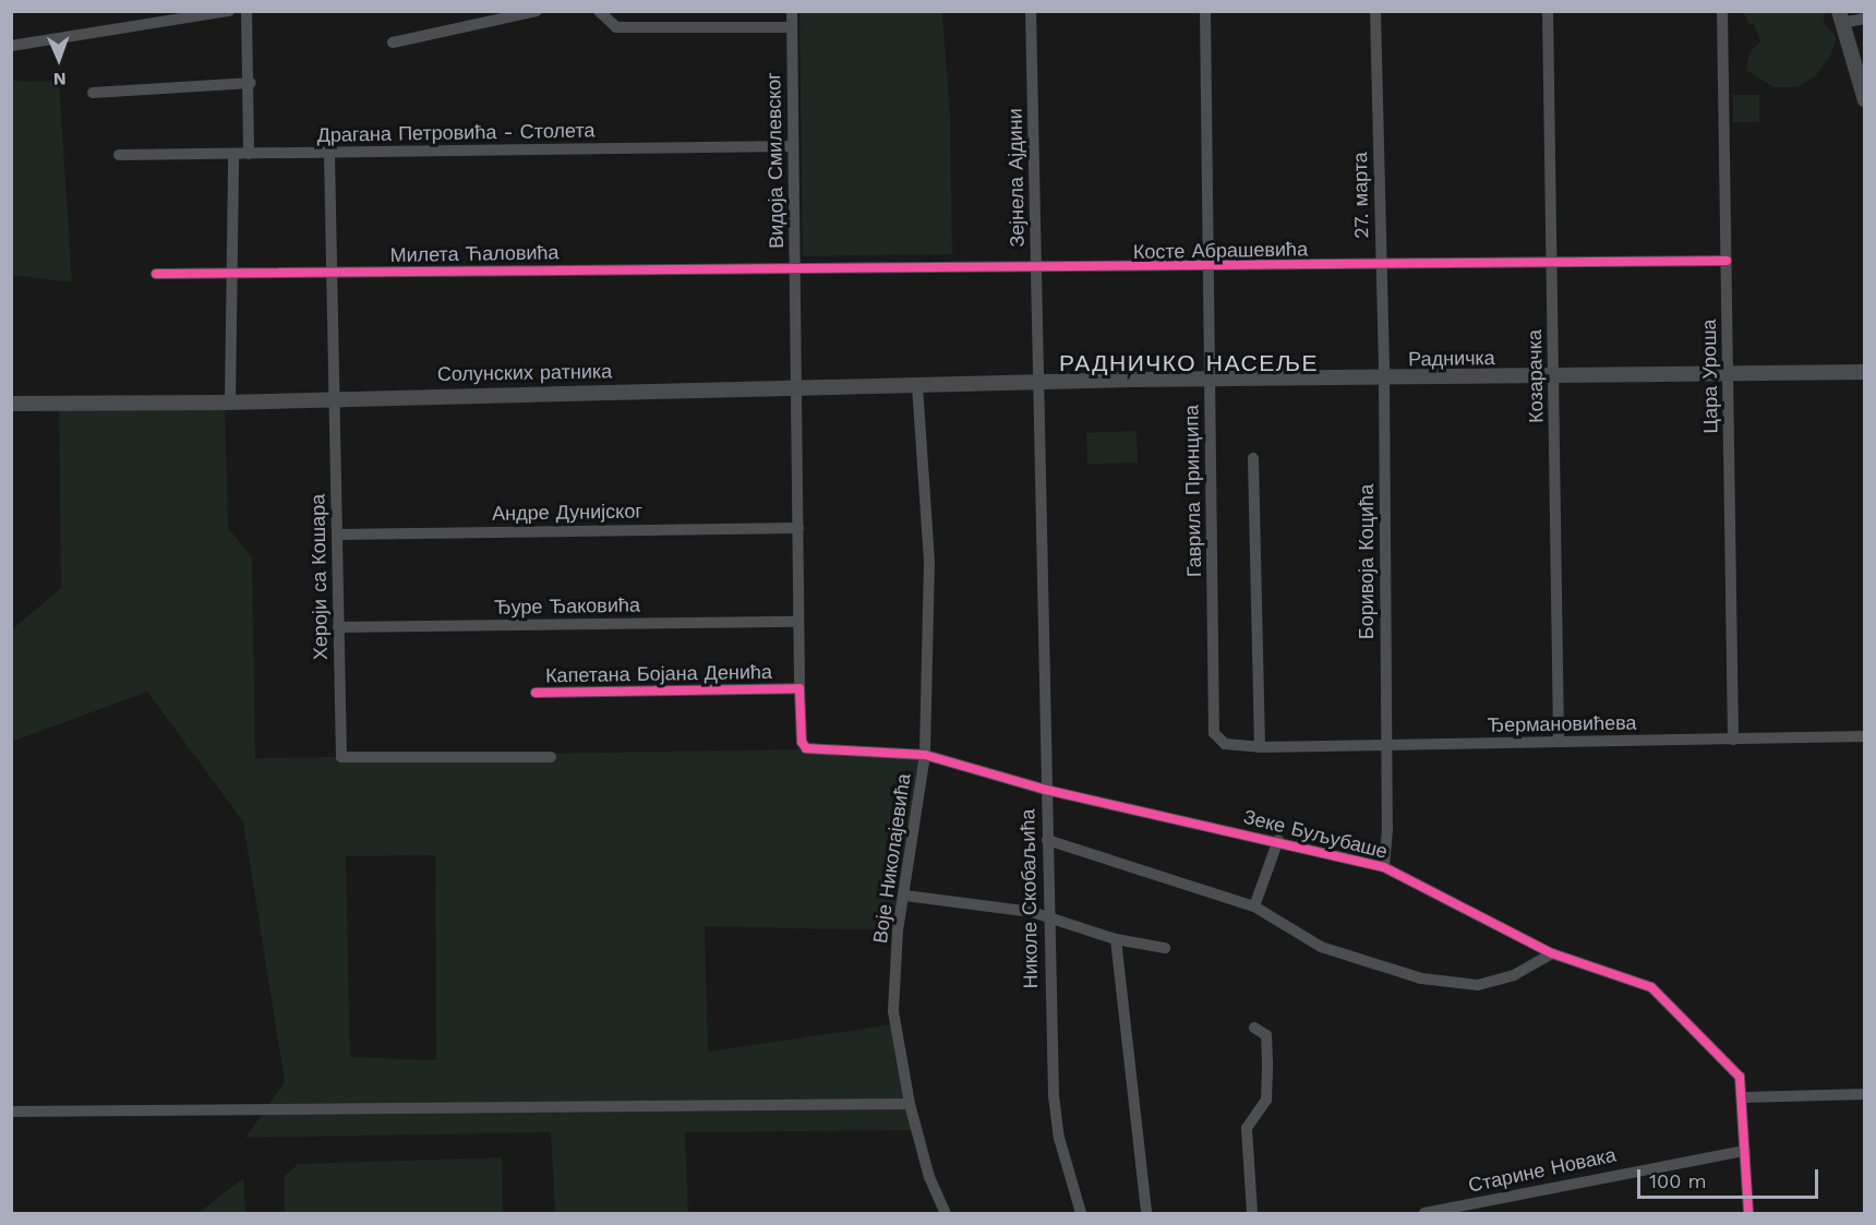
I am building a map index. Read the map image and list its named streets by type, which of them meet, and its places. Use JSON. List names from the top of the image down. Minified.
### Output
{"streets":{"main road":["Радничка","Солунских ратника"],"street":["Драгана Петровића - Столета","Видоја Смилевског","Зејнела Ајдини","27. марта","Косте Абрашевића","Милета Ћаловића","Козарачка","Цара Уроша","Гаврила Принципа","Андре Дунијског","Боривоја Коцића","Хероји са Кошара","Ђуре Ђаковића","Капетана Бојана Денића","Ђермановићева","Зеке Буљубаше","Воје Николајевића","Николе Скобаљића","Старине Новака"]},"crossings":[["Драгана Петровића - Столета","Видоја Смилевског"],["Драгана Петровића - Столета","Хероји са Кошара"],["Видоја Смилевског","Косте Абрашевића"],["Видоја Смилевског","Милета Ћаловића"],["Видоја Смилевског","Солунских ратника"],["Зејнела Ајдини","Косте Абрашевића"],["Зејнела Ајдини","Радничка"],["Зејнела Ајдини","Солунских ратника"],["Зејнела Ајдини","Николе Скобаљића"],["27. марта","Косте Абрашевића"],["27. марта","Радничка"],["27. марта","Боривоја Коцића"],["Косте Абрашевића","Милета Ћаловића"],["Косте Абрашевића","Козарачка"],["Косте Абрашевића","Цара Уроша"],["Косте Абрашевића","Гаврила Принципа"],["Милета Ћаловића","Хероји са Кошара"],["Радничка","Солунских ратника"],["Радничка","Козарачка"],["Радничка","Цара Уроша"],["Радничка","Гаврила Принципа"],["Радничка","Боривоја Коцића"],["Радничка","Николе Скобаљића"],["Солунских ратника","Хероји са Кошара"],["Солунских ратника","Воје Николајевића"],["Солунских ратника","Николе Скобаљића"],["Козарачка","Ђермановићева"],["Цара Уроша","Ђермановићева"],["Гаврила Принципа","Ђермановићева"],["Андре Дунијског","Хероји са Кошара"],["Боривоја Коцића","Ђермановићева"],["Боривоја Коцића","Зеке Буљубаше"],["Хероји са Кошара","Ђуре Ђаковића"],["Капетана Бојана Денића","Зеке Буљубаше"],["Капетана Бојана Денића","Воје Николајевића"],["Ђермановићева","Зеке Буљубаше"],["Зеке Буљубаше","Воје Николајевића"],["Зеке Буљубаше","Николе Скобаљића"],["Зеке Буљубаше","Старине Новака"]],"districts":["РАДНИЧКО НАСЕЉЕ"],"scale_bar":"100 m","north":"bottom"}
